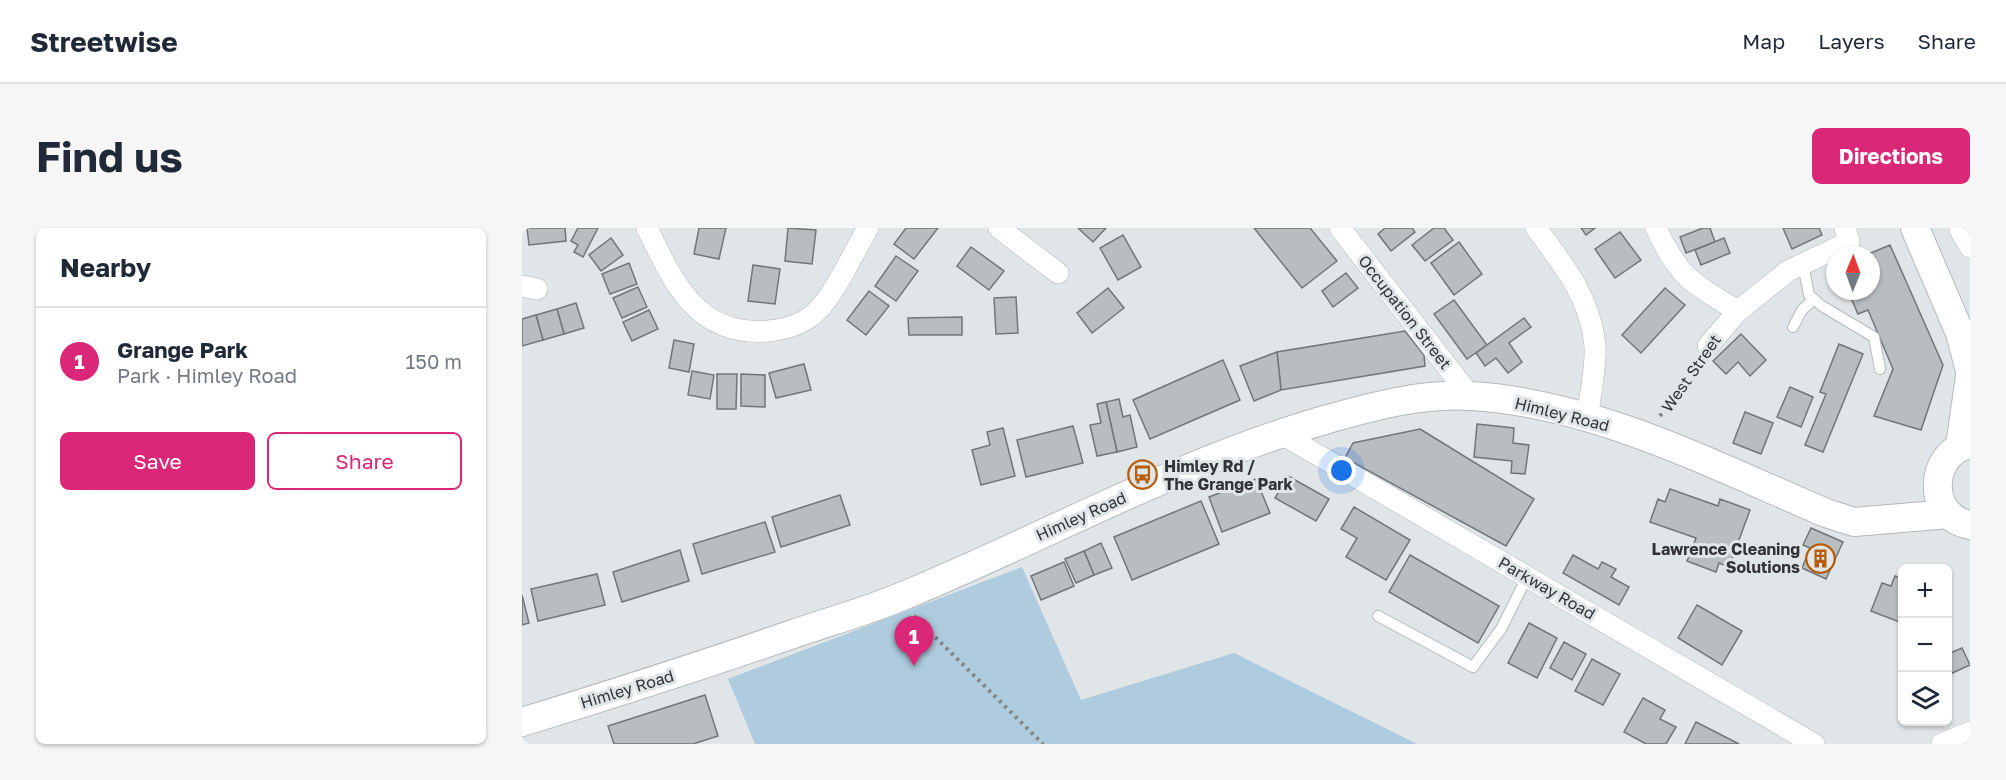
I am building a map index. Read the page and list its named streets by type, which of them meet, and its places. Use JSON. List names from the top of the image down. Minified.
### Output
{"streets":{"main road":["Himley Road"],"street":["Occupation Street","West Street","Parkway Road"]},"crossings":[["Occupation Street","Himley Road"],["West Street","Himley Road"],["Himley Road","Parkway Road"]],"places":{"bus stop":["Himley Rd / The Grange Park"],"building":["Lawrence Cleaning Solutions"]},"north":"top","page":{"header":"Streetwise","nav":["Map","Layers","Share"],"buttons":["Directions",["Save","Share"]],"title":"Find us","heading":"Nearby","list":[{"mark":"1","name":"Grange Park","note":"Park · Himley Road","value":"150 m"}],"map_buttons":["+","−"],"pins":"1"}}
